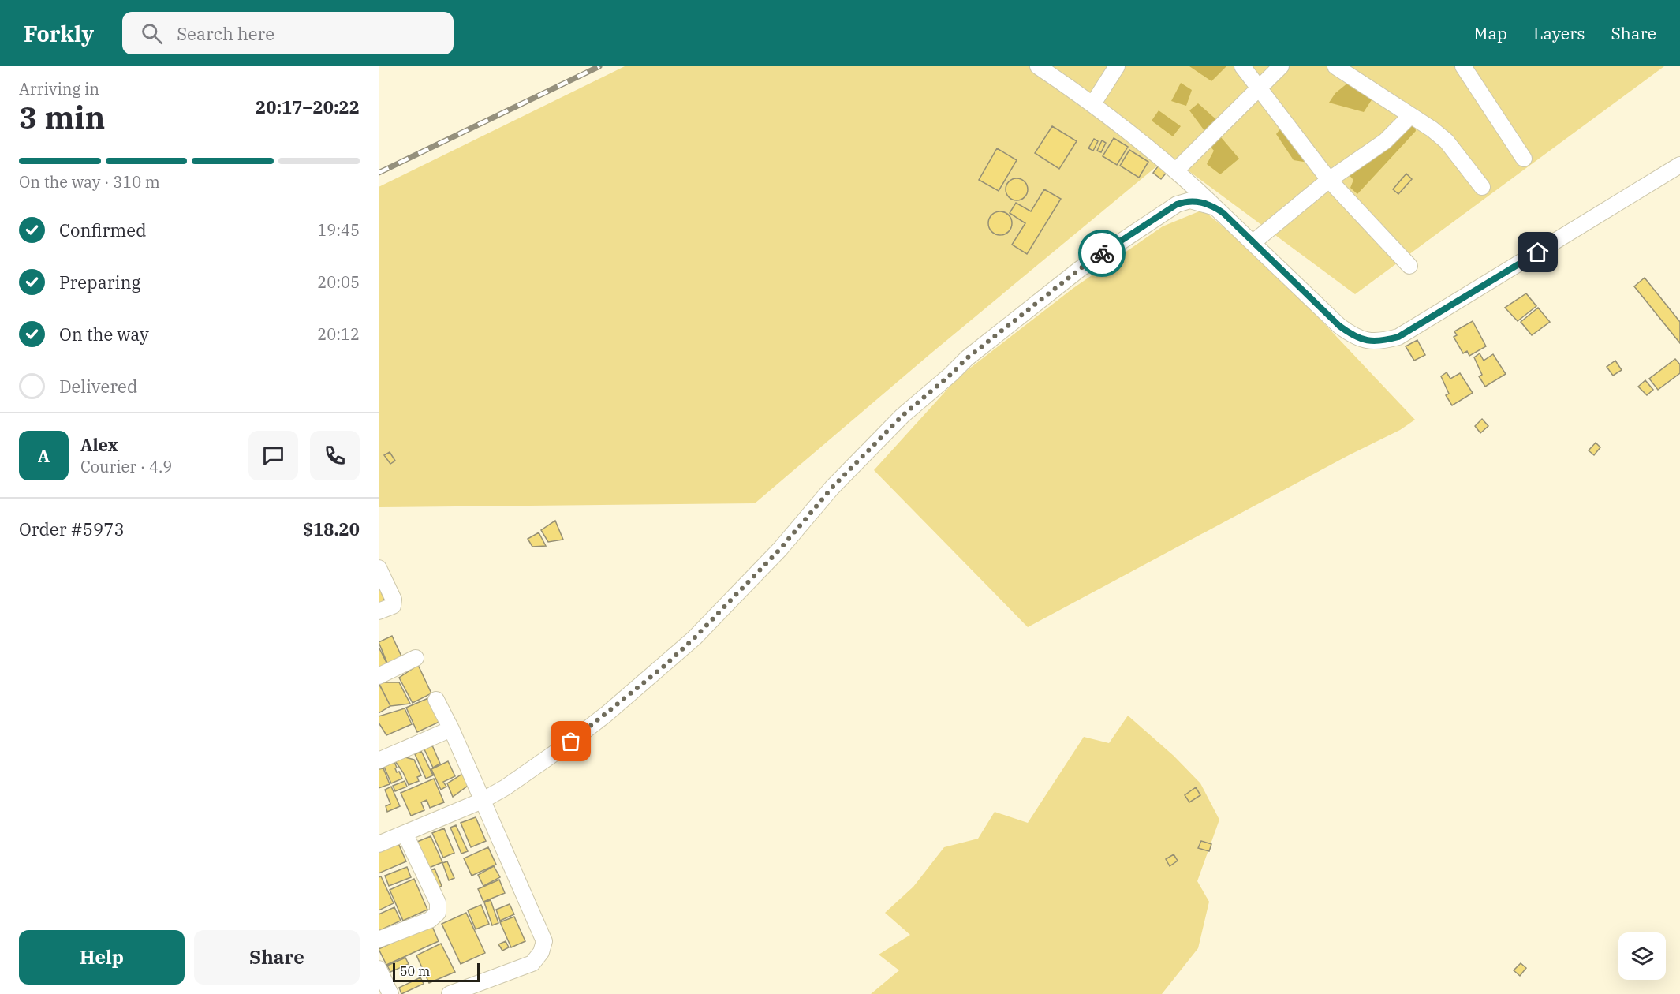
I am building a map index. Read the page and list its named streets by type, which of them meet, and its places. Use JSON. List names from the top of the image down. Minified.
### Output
{"scale_bar":"50 m","page":{"header":"Forkly","search":"Search here","nav":["Map","Layers","Share"],"heading":["3 min","Arriving in","20:17–20:22"],"panel":["Alex","Courier · 4.9","Order #5973","$18.20"],"bar":"On the way · 310 m","list":[["Confirmed","19:45"],["Preparing","20:05"],["On the way","20:12"],"Delivered"],"round":"A","buttons":["Help","Share"],"scale":"50 m"}}
